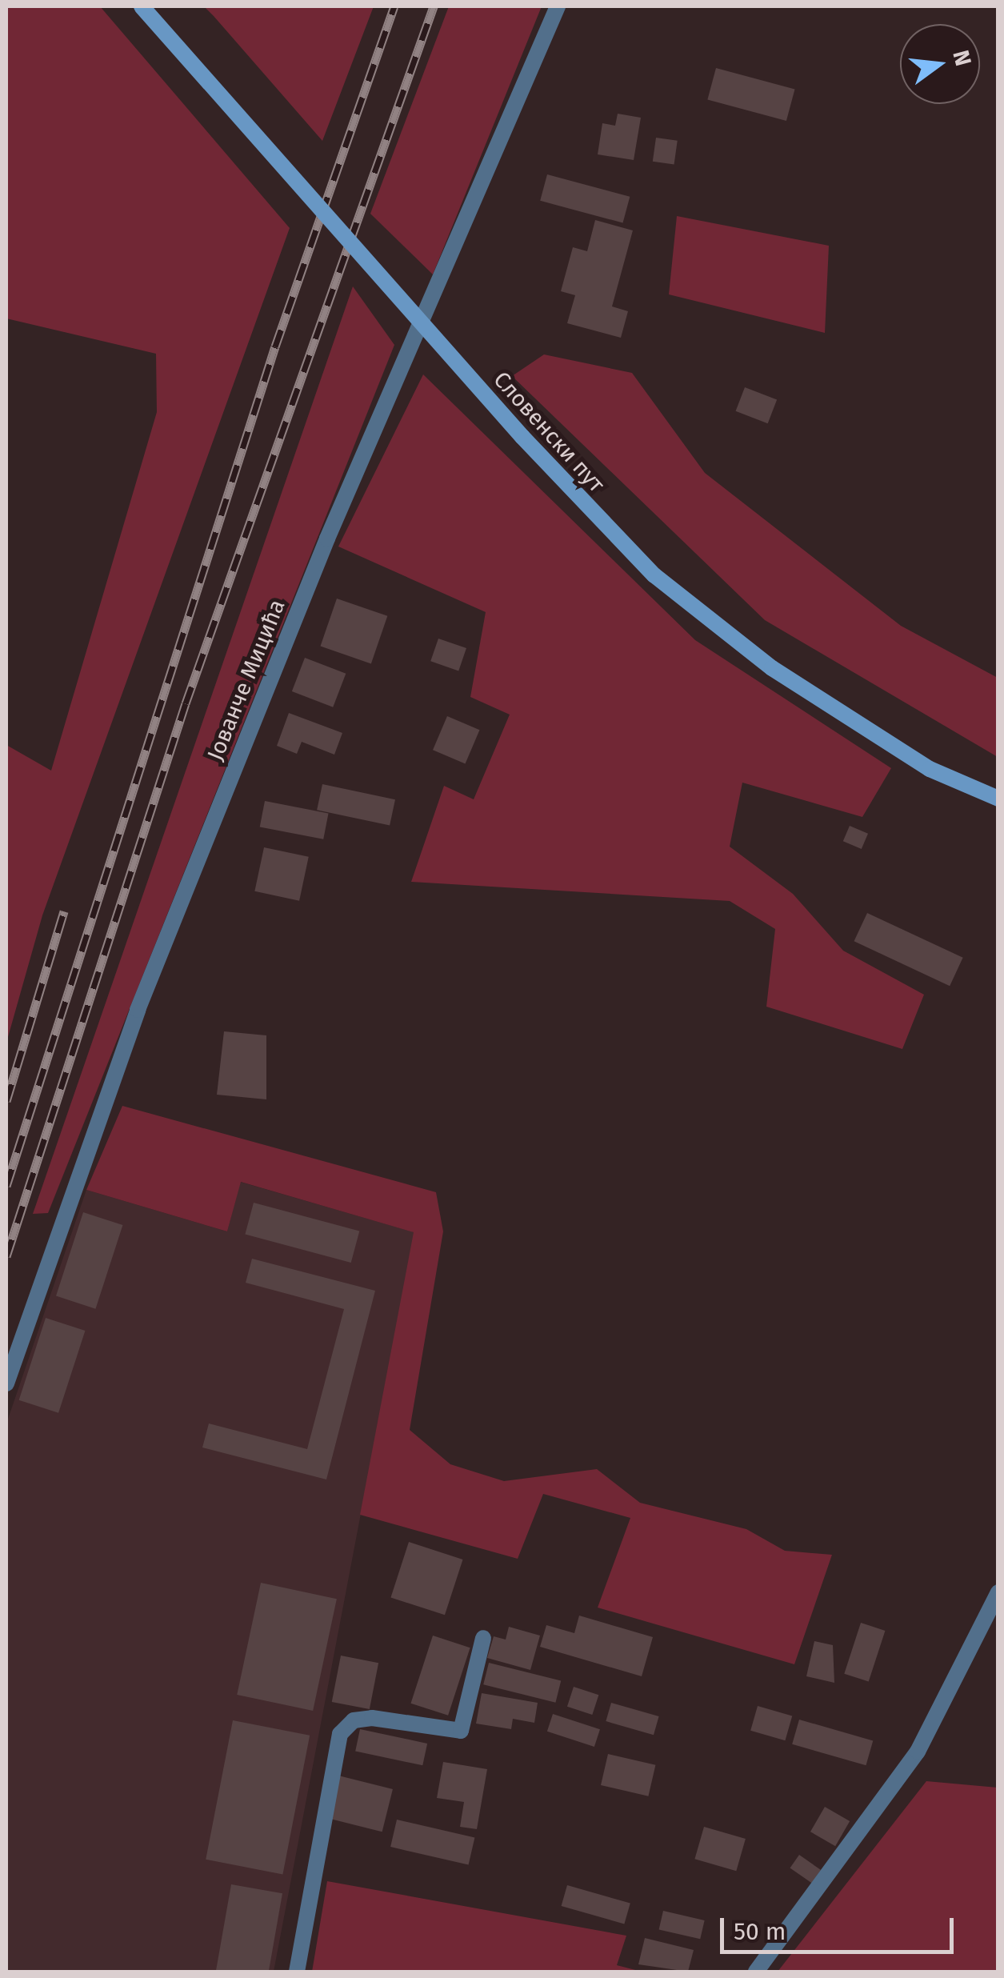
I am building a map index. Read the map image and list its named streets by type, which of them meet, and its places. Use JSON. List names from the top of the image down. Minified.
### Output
{"streets":{"street":["Словенски пут","Јованче Мицића"]},"scale_bar":"50 m","north":"right"}
